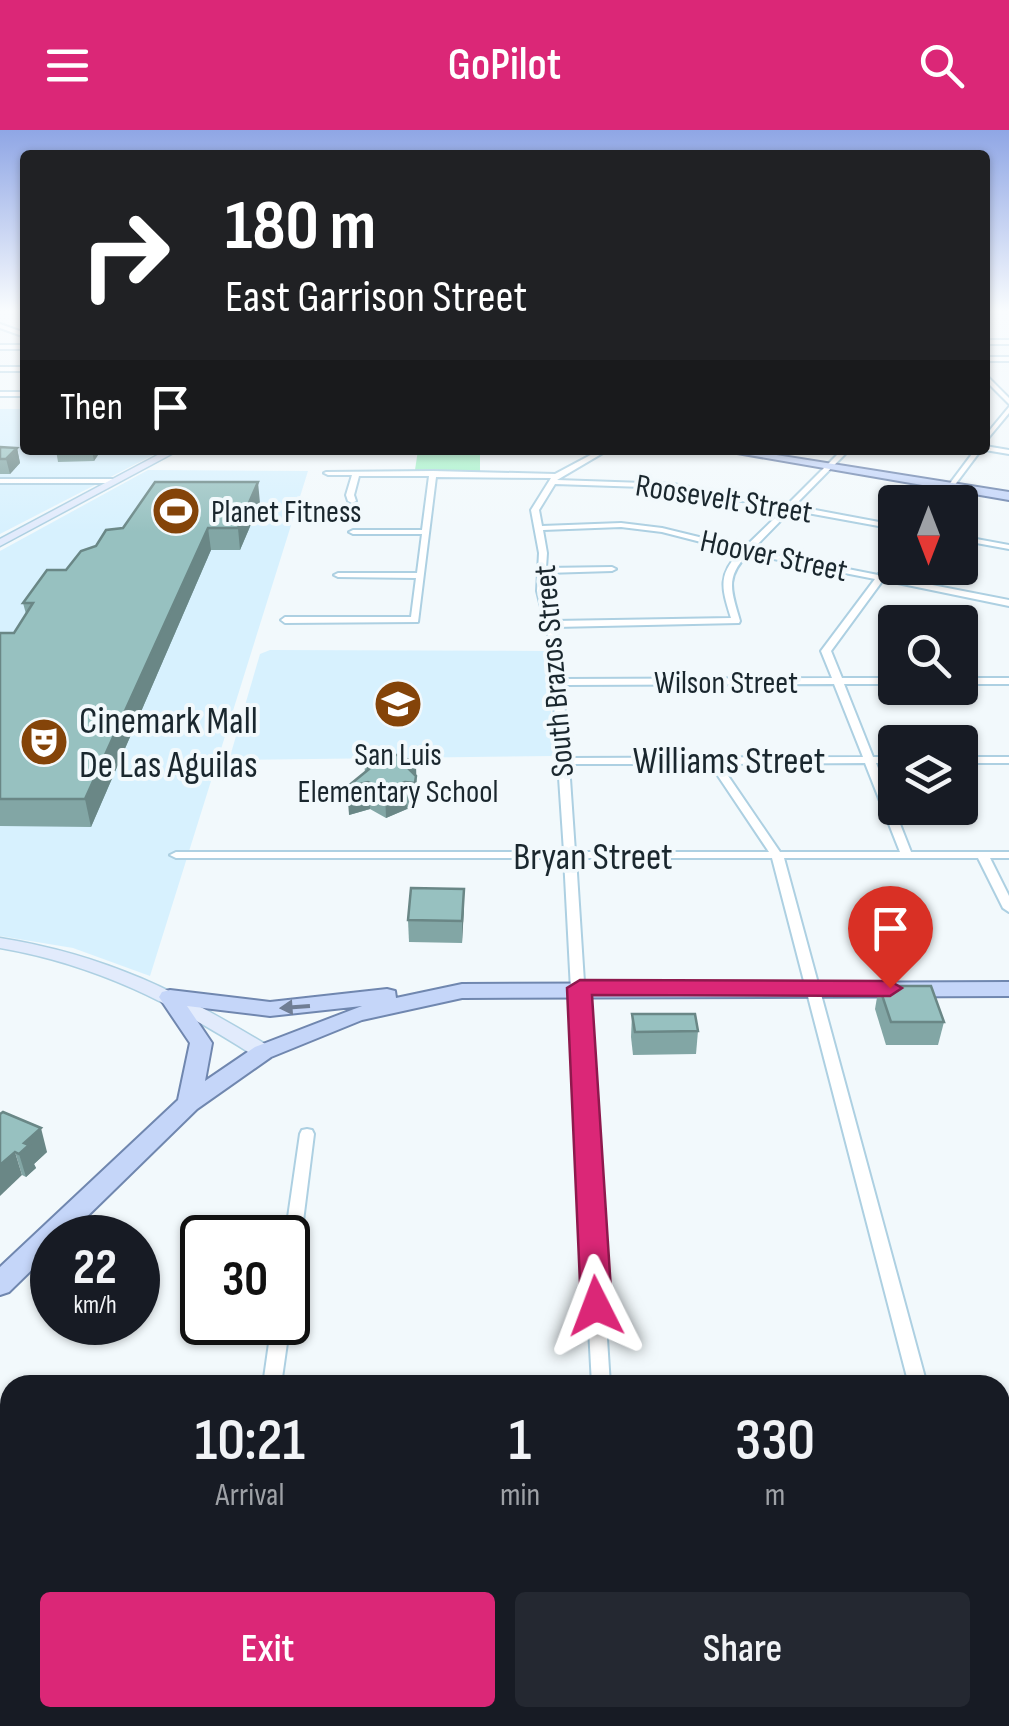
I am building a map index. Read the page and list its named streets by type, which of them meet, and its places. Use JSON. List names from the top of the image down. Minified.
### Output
{"streets":{"street":["Roosevelt Street","Hoover Street","South Brazos Street","Wilson Street","Williams Street","Bryan Street"]},"crossings":[["Roosevelt Street","South Brazos Street"],["Hoover Street","South Brazos Street"],["South Brazos Street","Wilson Street"],["South Brazos Street","Williams Street"],["South Brazos Street","Bryan Street"]],"places":{"sports":["Planet Fitness"],"school or university":["San Luis Elementary School"],"theatre":["Cinemark Mall De Las Aguilas"]},"north":"bottom","page":{"header":"GoPilot","turn":["180 m","East Garrison Street"],"then":"Then","speed":"22 km/h","limit":"30","eta":["10:21","Arrival","1","min","330","m"],"buttons":["Exit","Share"]}}
